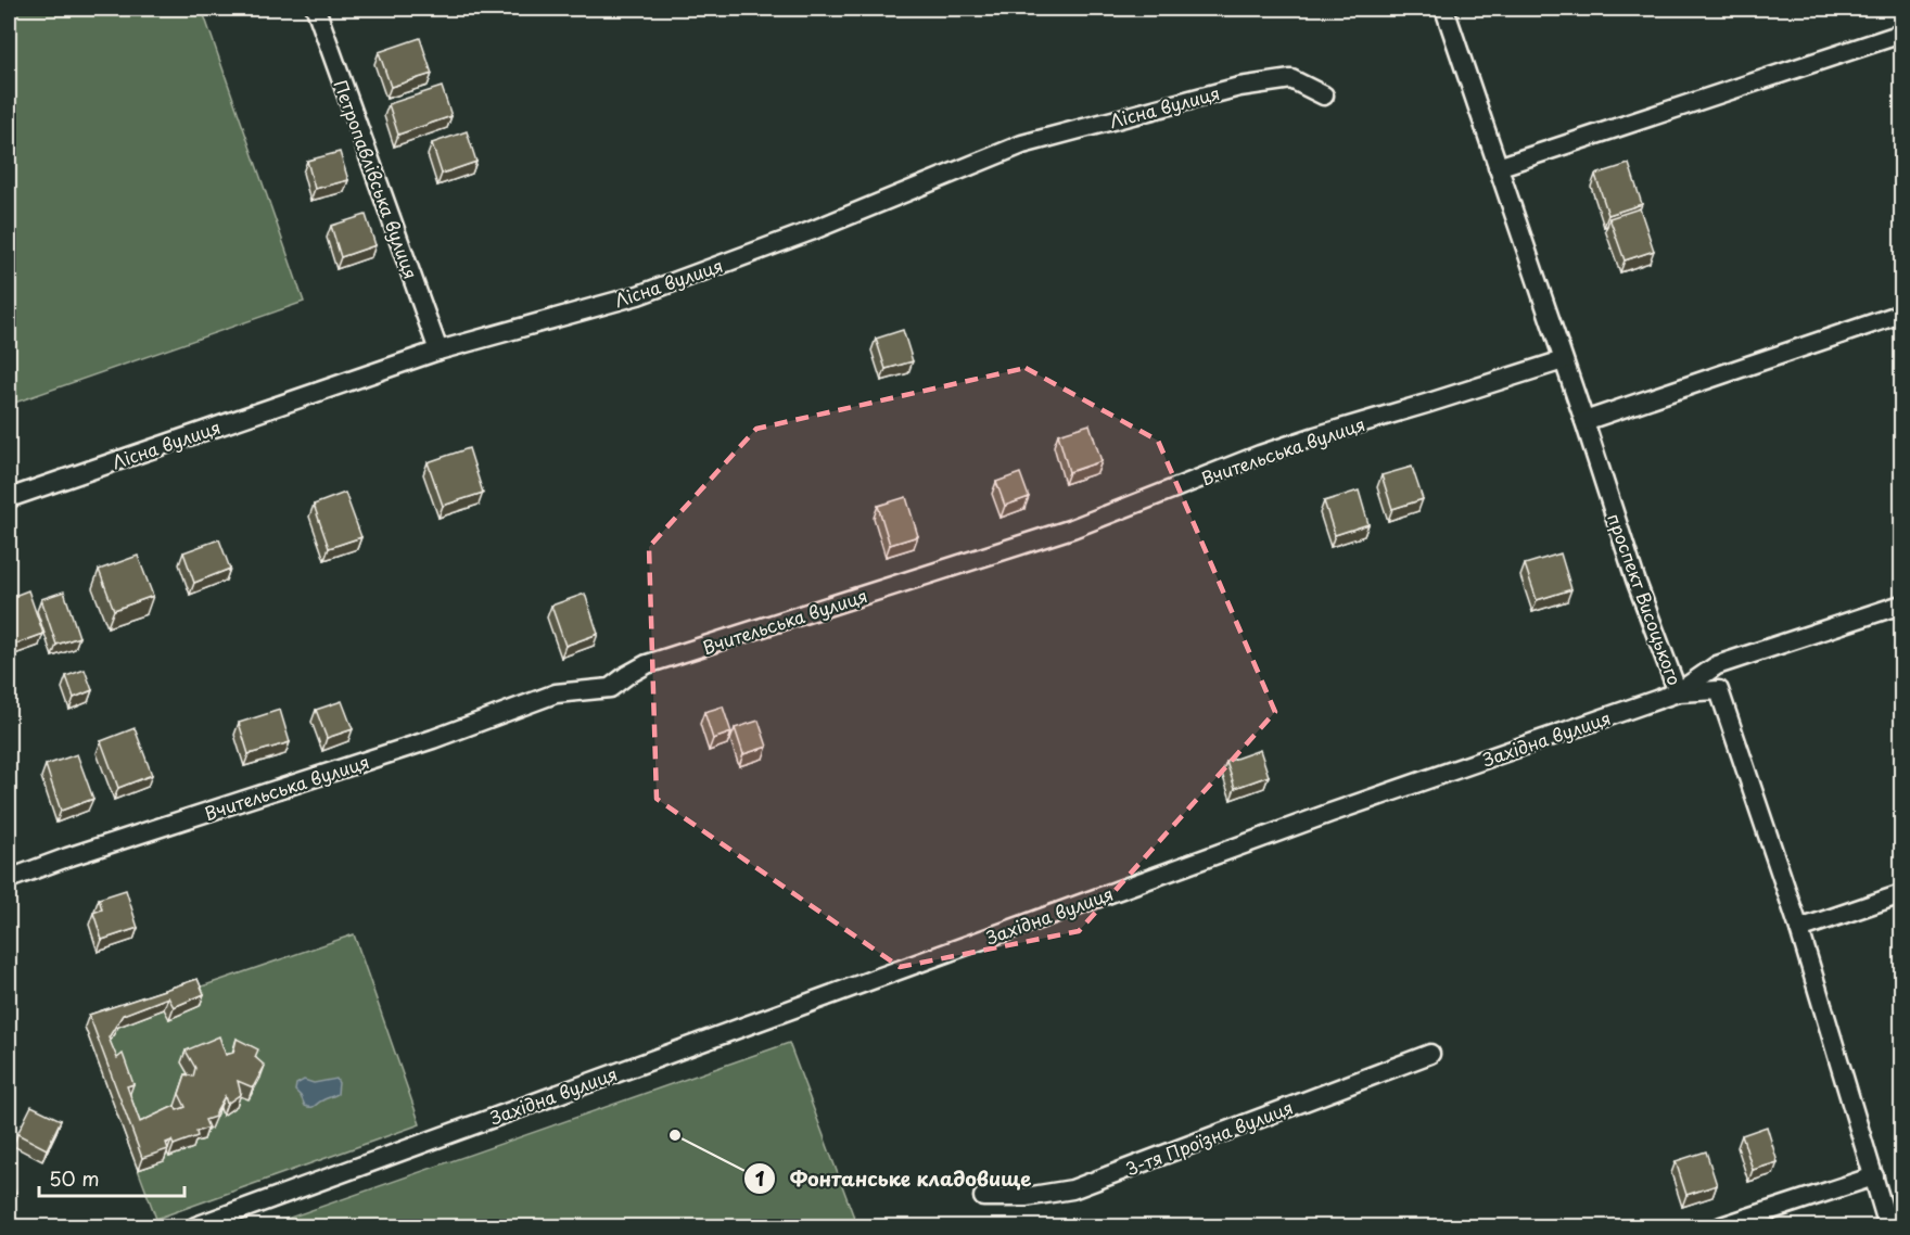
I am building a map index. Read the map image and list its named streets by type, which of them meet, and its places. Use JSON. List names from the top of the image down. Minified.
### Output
{"streets":{"street":["Лісна вулиця","Петропавлівська вулиця","Вчительська вулиця","проспект Висоцького","Західна вулиця","3-тя Проїзна вулиця"]},"crossings":[["Лісна вулиця","Петропавлівська вулиця"],["Вчительська вулиця","проспект Висоцького"],["проспект Висоцького","Західна вулиця"]],"places":["Фонтанське кладовище"],"scale_bar":"50 m"}
